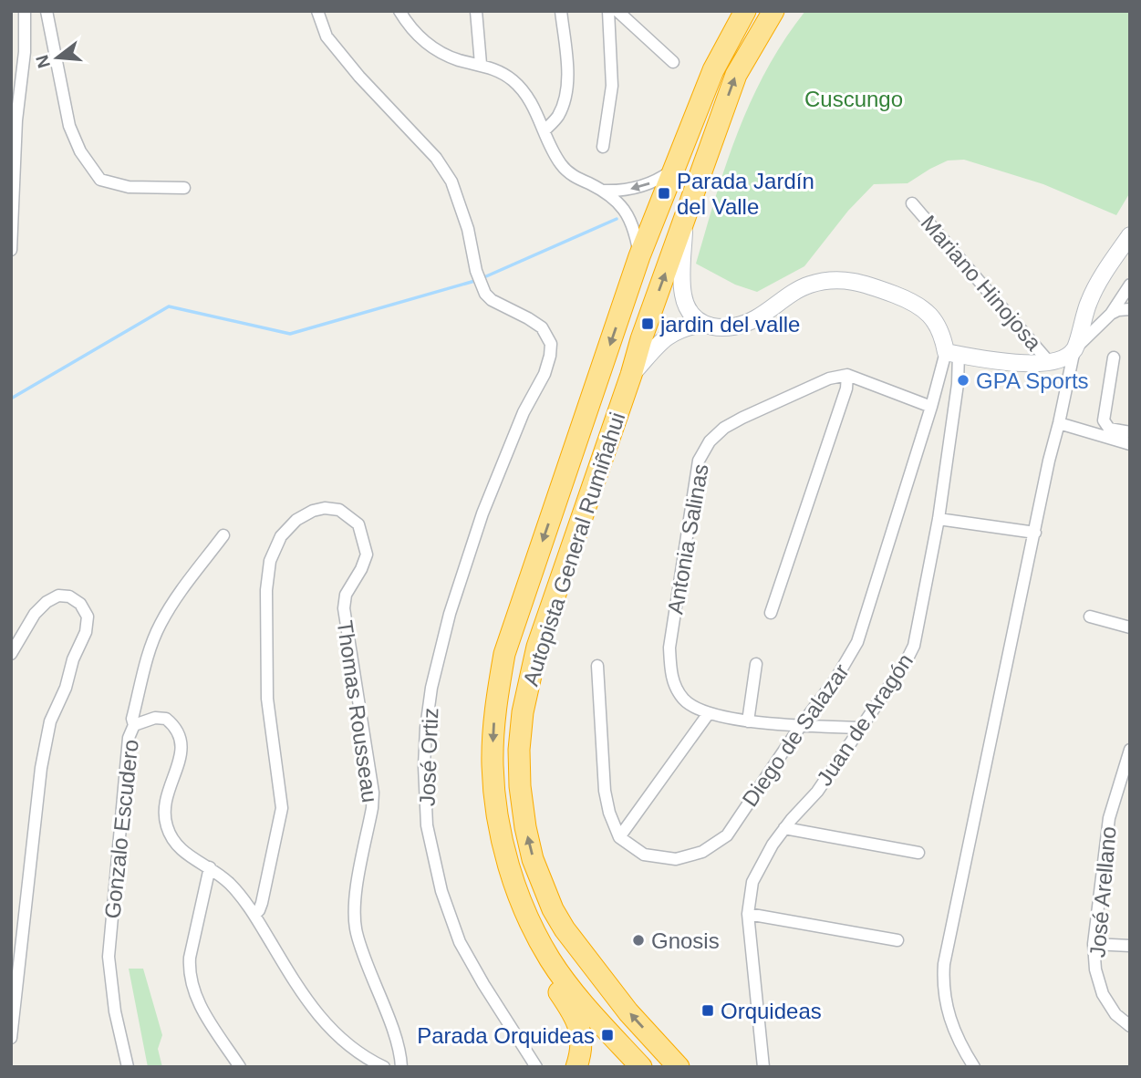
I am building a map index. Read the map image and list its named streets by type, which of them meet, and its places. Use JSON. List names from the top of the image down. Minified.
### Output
{"streets":{"highway":["Autopista General Rumiñahui"],"street":["Mariano Hinojosa","Antonia Salinas","Thomas Rousseau","Juan de Aragón","Diego de Salazar","José Ortiz","Gonzalo Escudero","José Arellano"]},"crossings":[["Mariano Hinojosa","Juan de Aragón"],["Mariano Hinojosa","Diego de Salazar"],["Antonia Salinas","Juan de Aragón"],["Antonia Salinas","Diego de Salazar"],["Thomas Rousseau","Gonzalo Escudero"],["Juan de Aragón","Diego de Salazar"]],"parks":["Cuscungo"],"places":{"transit":["Parada Jardín del Valle","jardin del valle","Orquideas","Parada Orquideas"],"other":["GPA Sports","Gnosis"]},"north":"left"}
